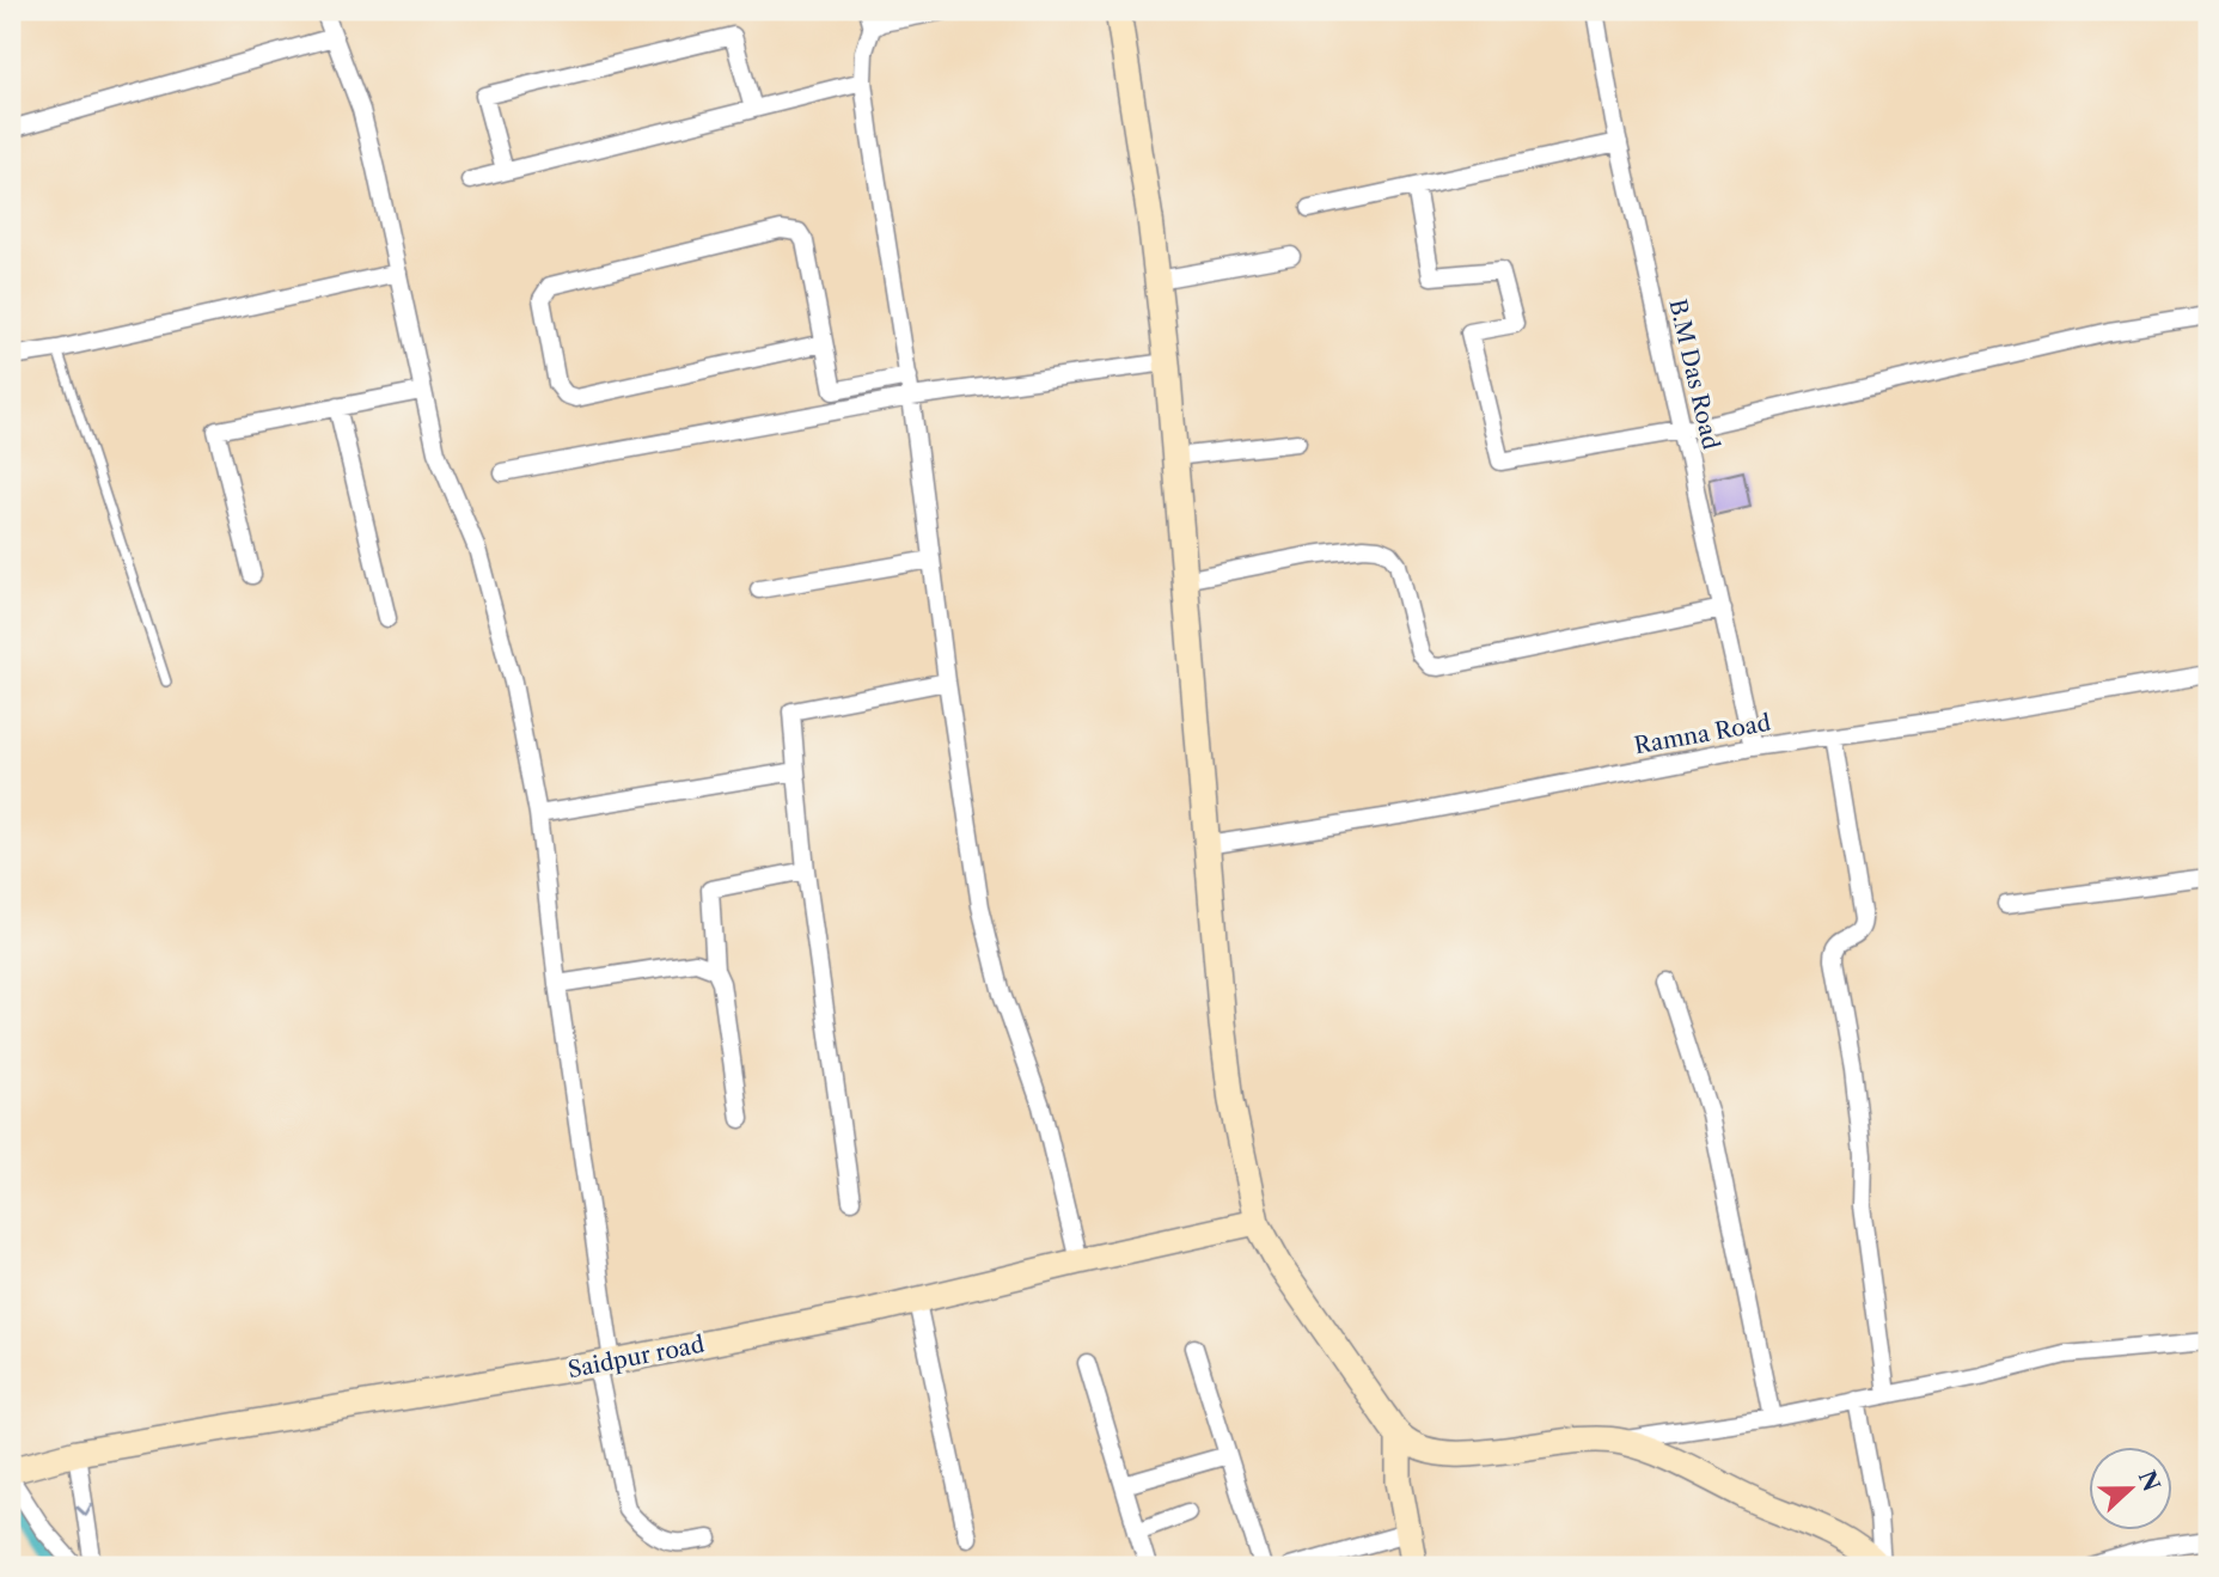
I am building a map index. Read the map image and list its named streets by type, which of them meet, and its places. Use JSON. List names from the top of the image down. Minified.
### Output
{"streets":{"main road":["Saidpur road"],"street":["B.M Das Road","Ramna Road"]},"crossings":[["B.M Das Road","Ramna Road"]],"north":"right"}
